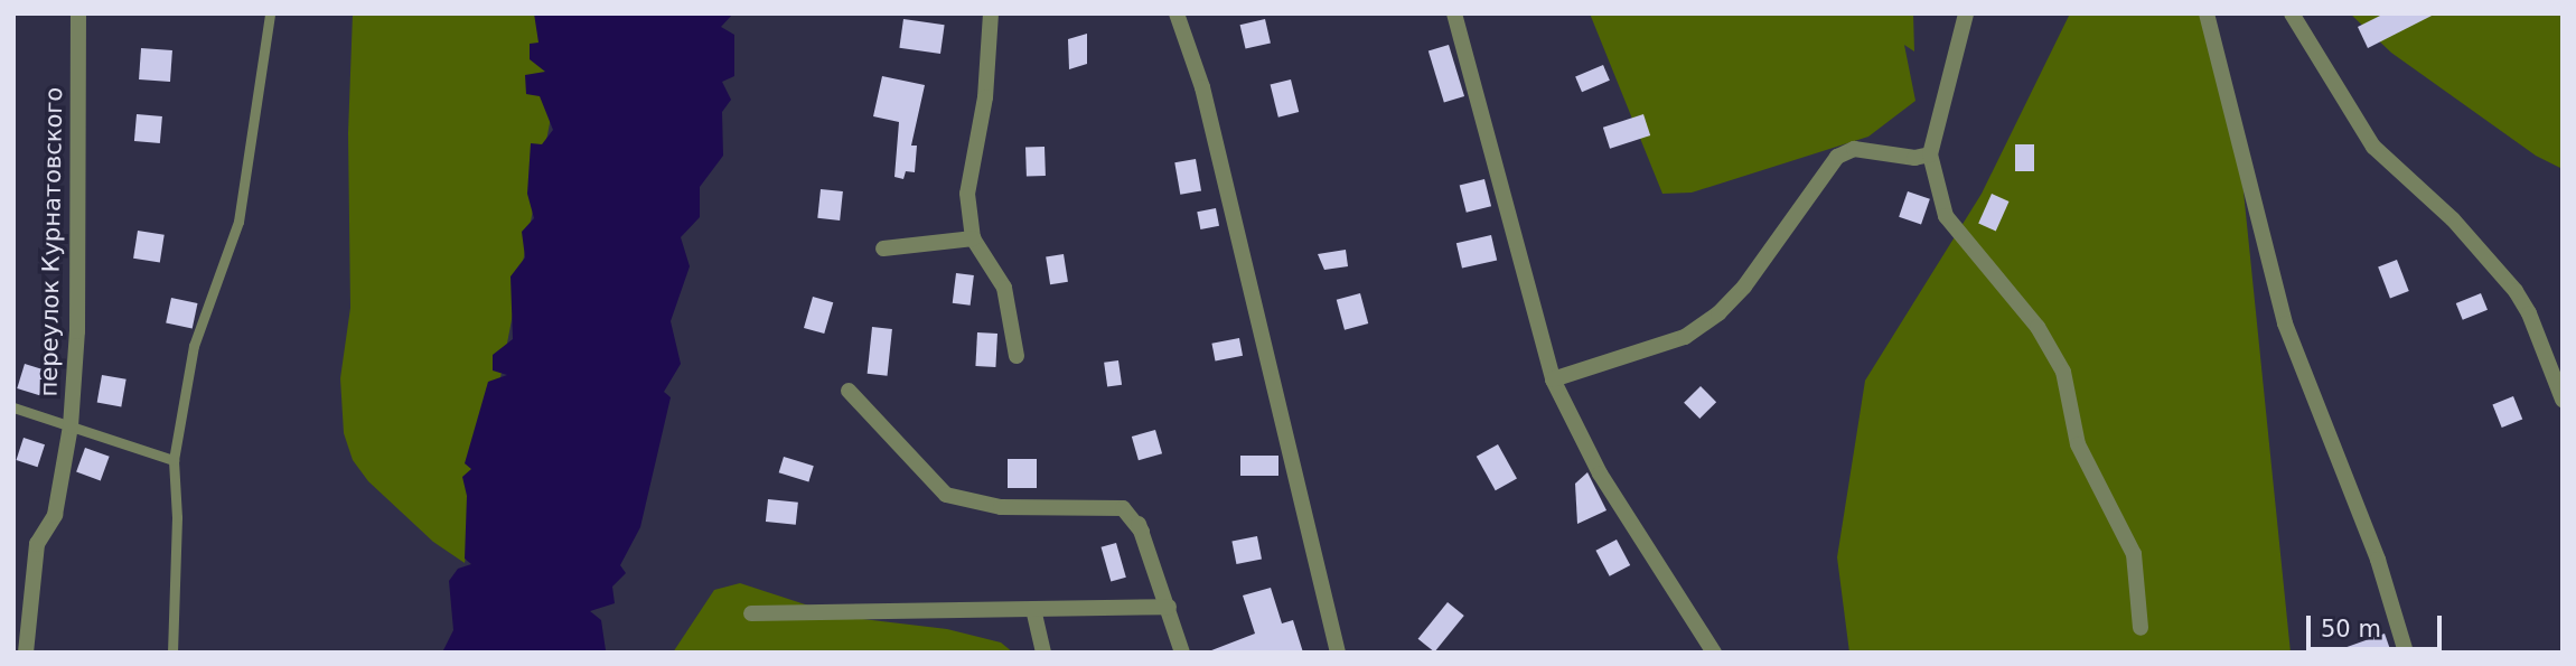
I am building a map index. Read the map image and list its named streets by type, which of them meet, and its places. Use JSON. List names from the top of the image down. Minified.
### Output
{"streets":{"street":["переулок Курнатовского"]},"scale_bar":"50 m"}
